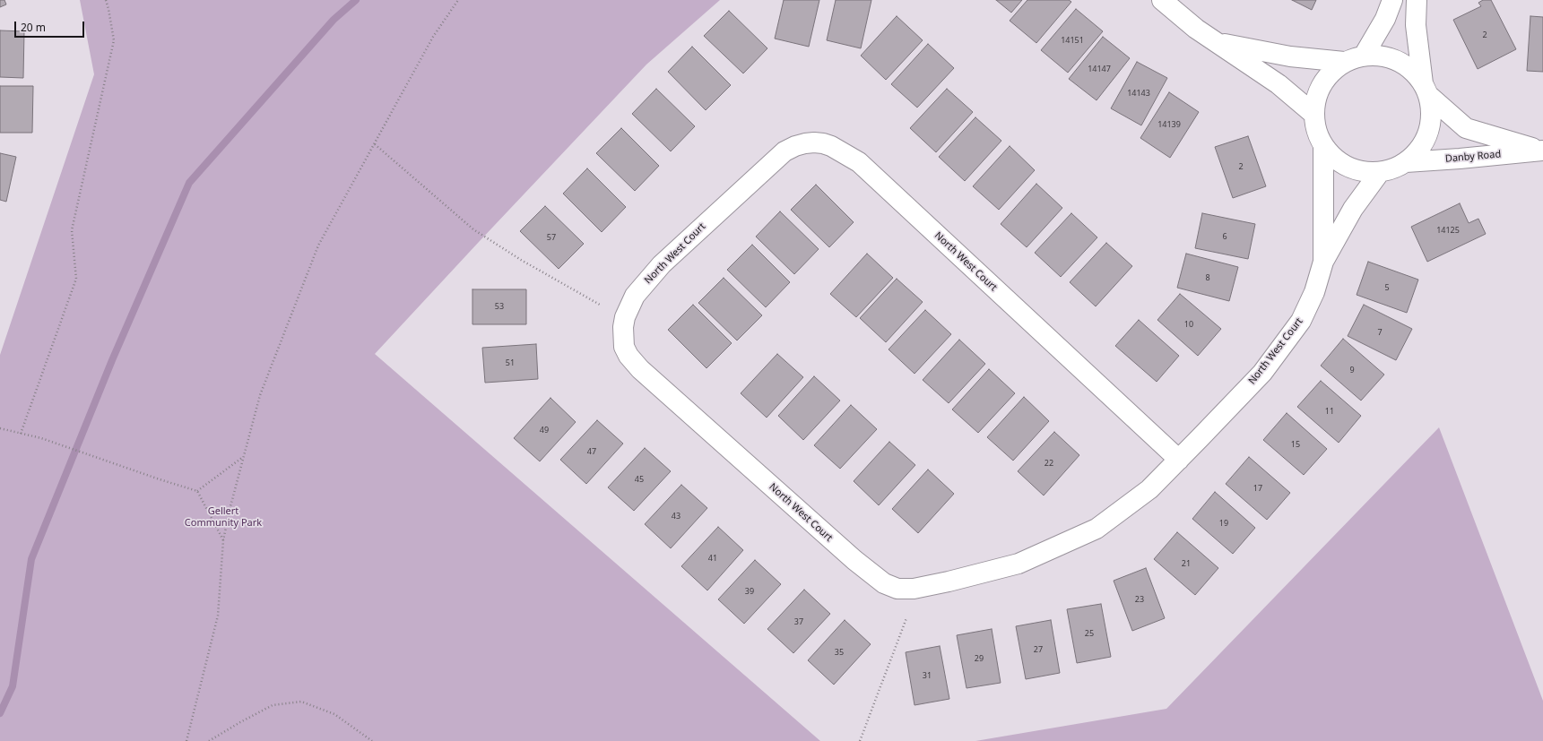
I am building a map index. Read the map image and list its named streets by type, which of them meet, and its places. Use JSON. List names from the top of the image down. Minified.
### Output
{"streets":{"street":["Danby Road","North West Court"]},"crossings":[["Danby Road","North West Court"]],"parks":["Gellert Community Park"],"house_numbers":["2","14151","14147","14143","14139","2","14125","6","57","8","5","53","10","7","51","9","11","49","15","47","22","45","17","43","19","41","21","39","23","37","25","27","35","29","31"],"scale_bar":"20 m"}
